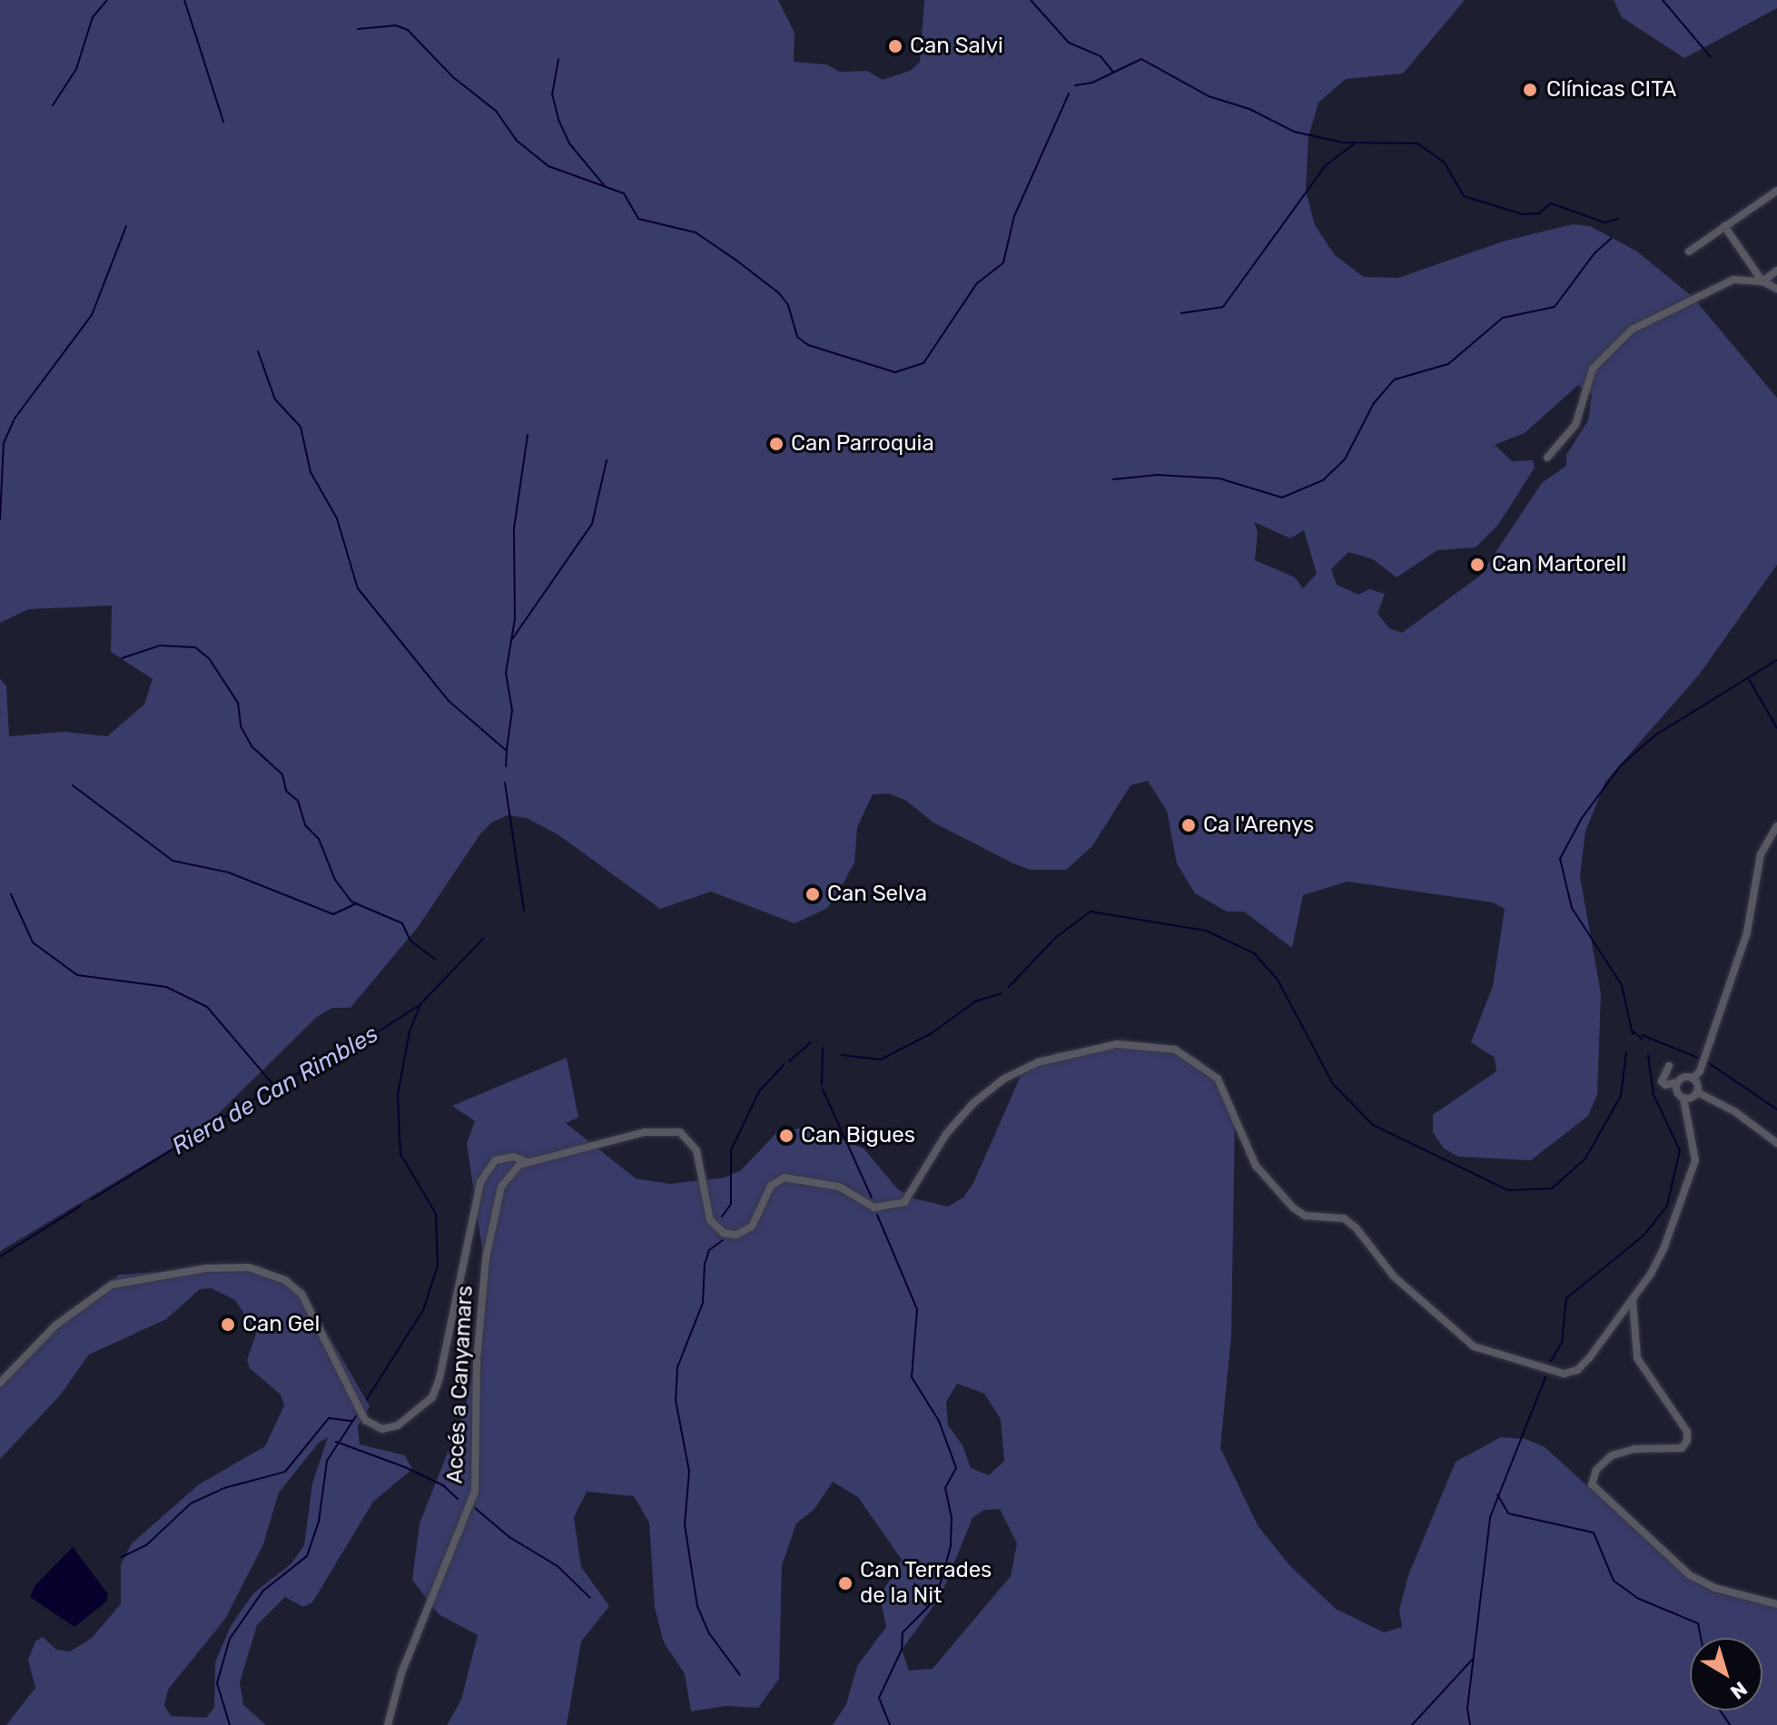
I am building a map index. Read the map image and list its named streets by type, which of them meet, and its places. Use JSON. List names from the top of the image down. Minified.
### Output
{"streets":{"street":["Accés a Canyamars"]},"water":["Riera de Can Rimbles"],"places":["Can Salvi","Clínicas CITA","Can Parroquia","Can Martorell","Ca l'Arenys","Can Selva","Can Bigues","Can Gel","Can Terrades de la Nit"],"north":"bottom right"}
